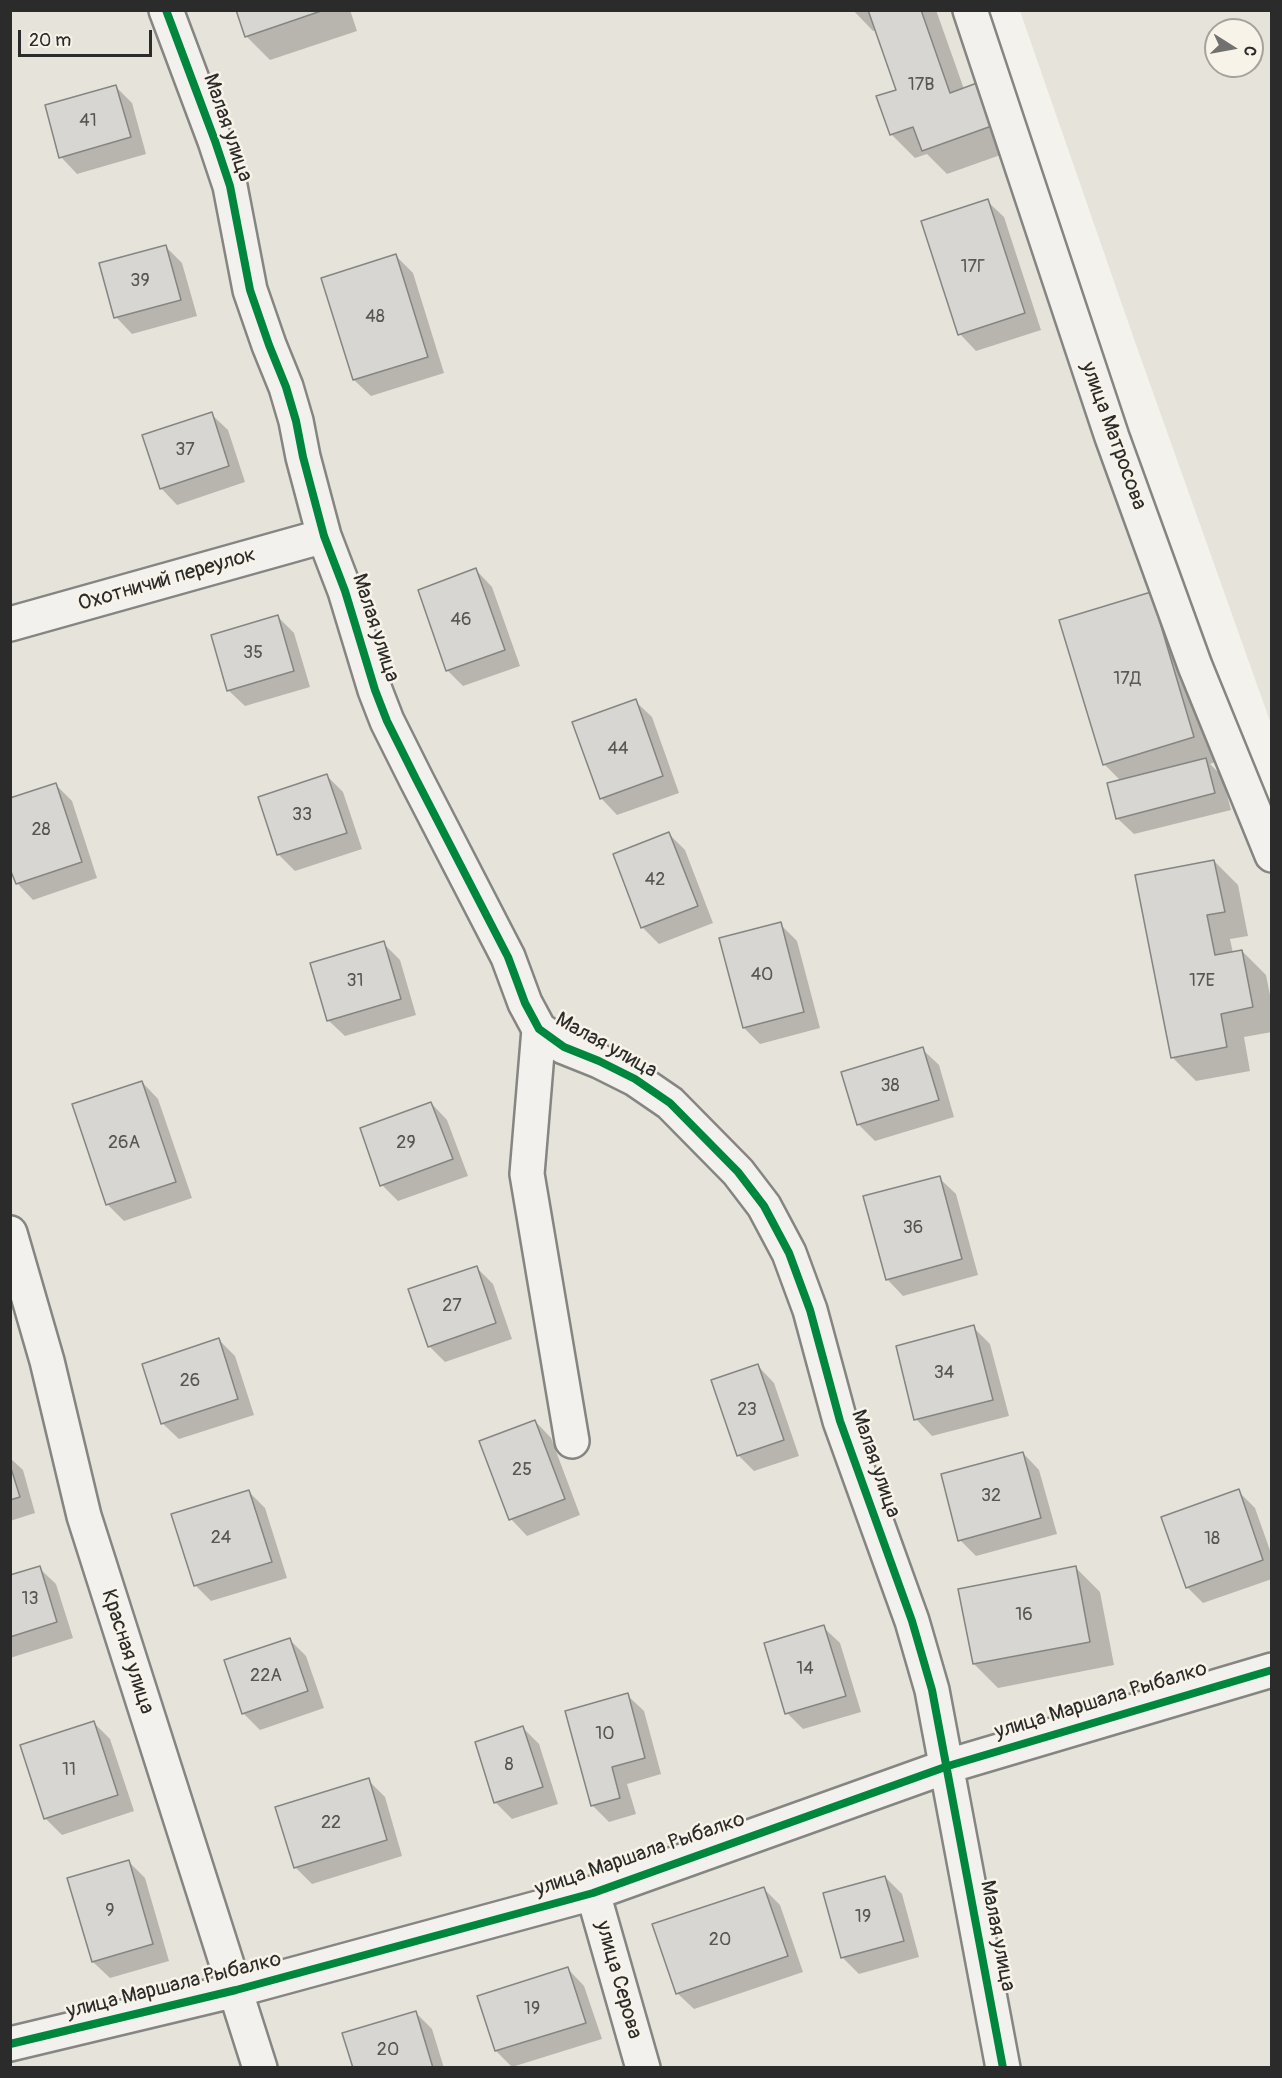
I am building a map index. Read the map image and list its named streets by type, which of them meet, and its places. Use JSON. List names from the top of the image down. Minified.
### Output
{"streets":{"street":["Малая улица","улица Матросова","Охотничий переулок","Красная улица","улица Маршала Рыбалко","улица Серова"]},"crossings":[["Малая улица","Охотничий переулок"],["Малая улица","улица Маршала Рыбалко"],["Красная улица","улица Маршала Рыбалко"],["улица Маршала Рыбалко","улица Серова"]],"house_numbers":["17В","41","17Г","39","48","37","46","35","17Д","44","33","28","42","40","31","17Е","38","26А","29","36","27","34","26","23","25","32","24","18","13","16","14","22А","10","8","11","22","9","19","20","19","20"],"scale_bar":"20 m","north":"right"}
